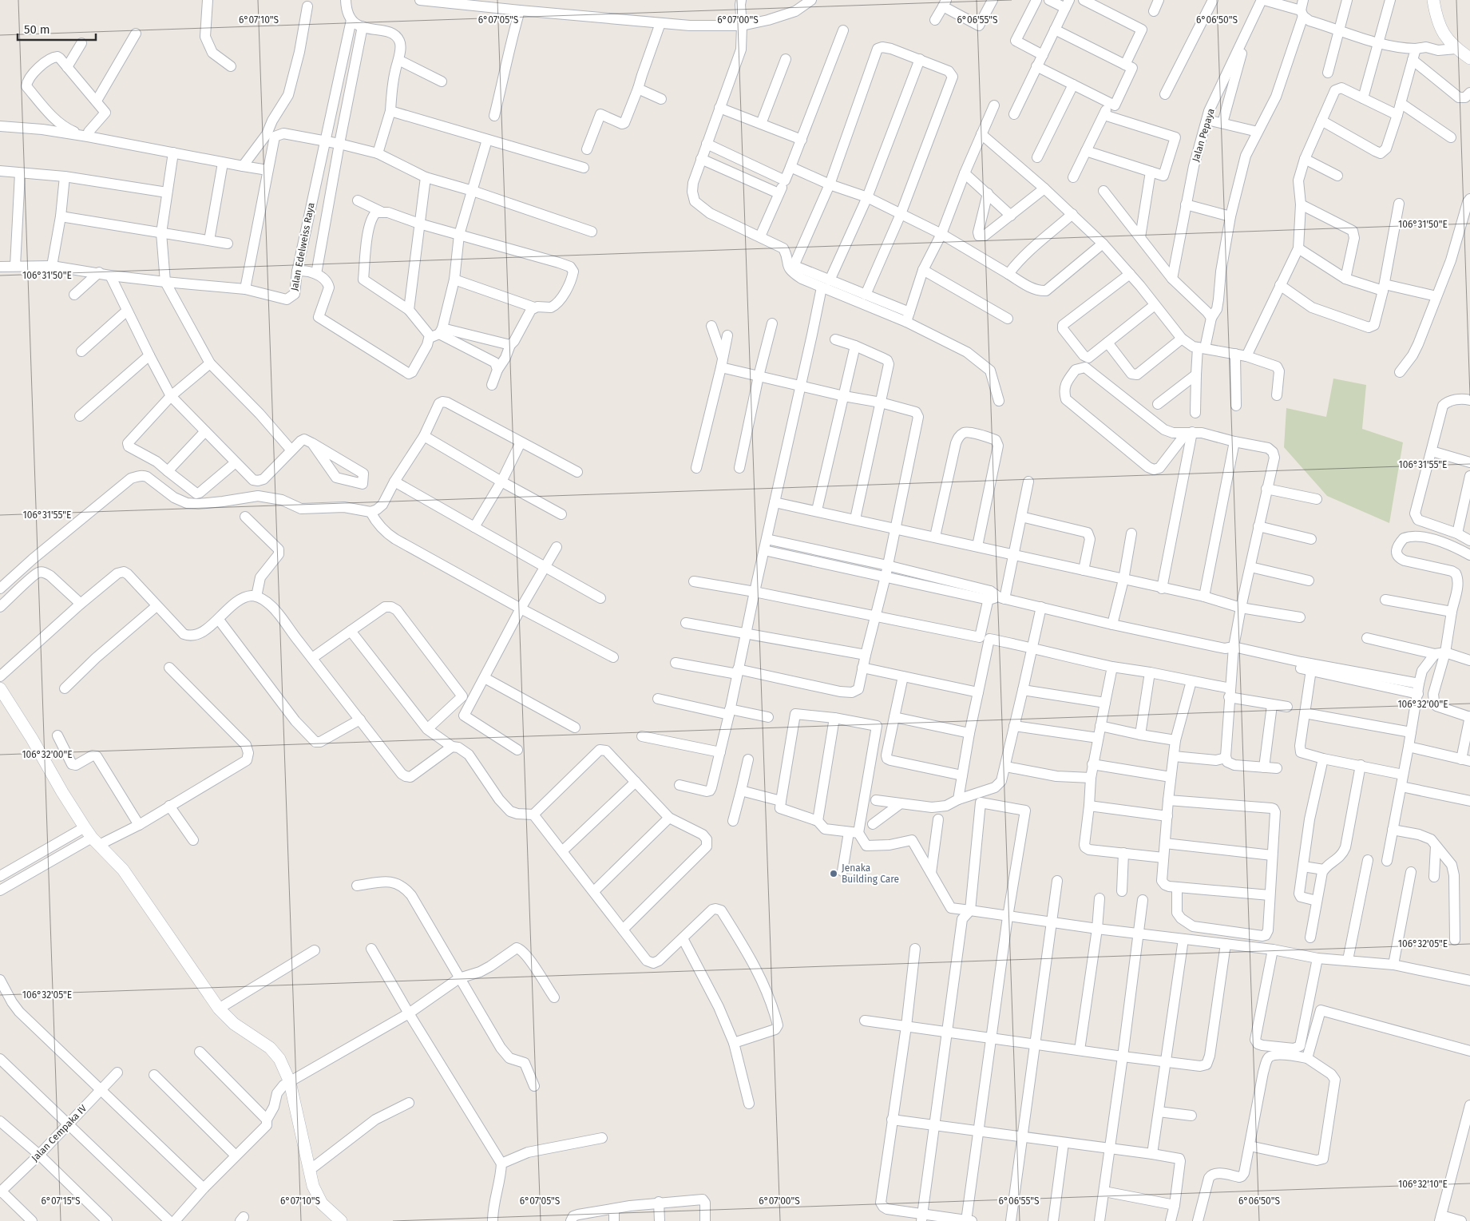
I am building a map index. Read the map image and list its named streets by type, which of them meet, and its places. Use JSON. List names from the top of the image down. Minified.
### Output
{"streets":{"street":["Jalan Pepaya","Jalan Edelweiss Raya","Jalan Cempaka IV"]},"places":["Jenaka Building Care"],"scale_bar":"50 m","coordinates":["6°07'10\"S","6°07'05\"S","6°07'00\"S","6°06'55\"S","6°06'50\"S","106°31'50\"E","106°31'55\"E","106°32'00\"E","106°32'05\"E","106°32'10\"E","6°07'15\"S"]}
